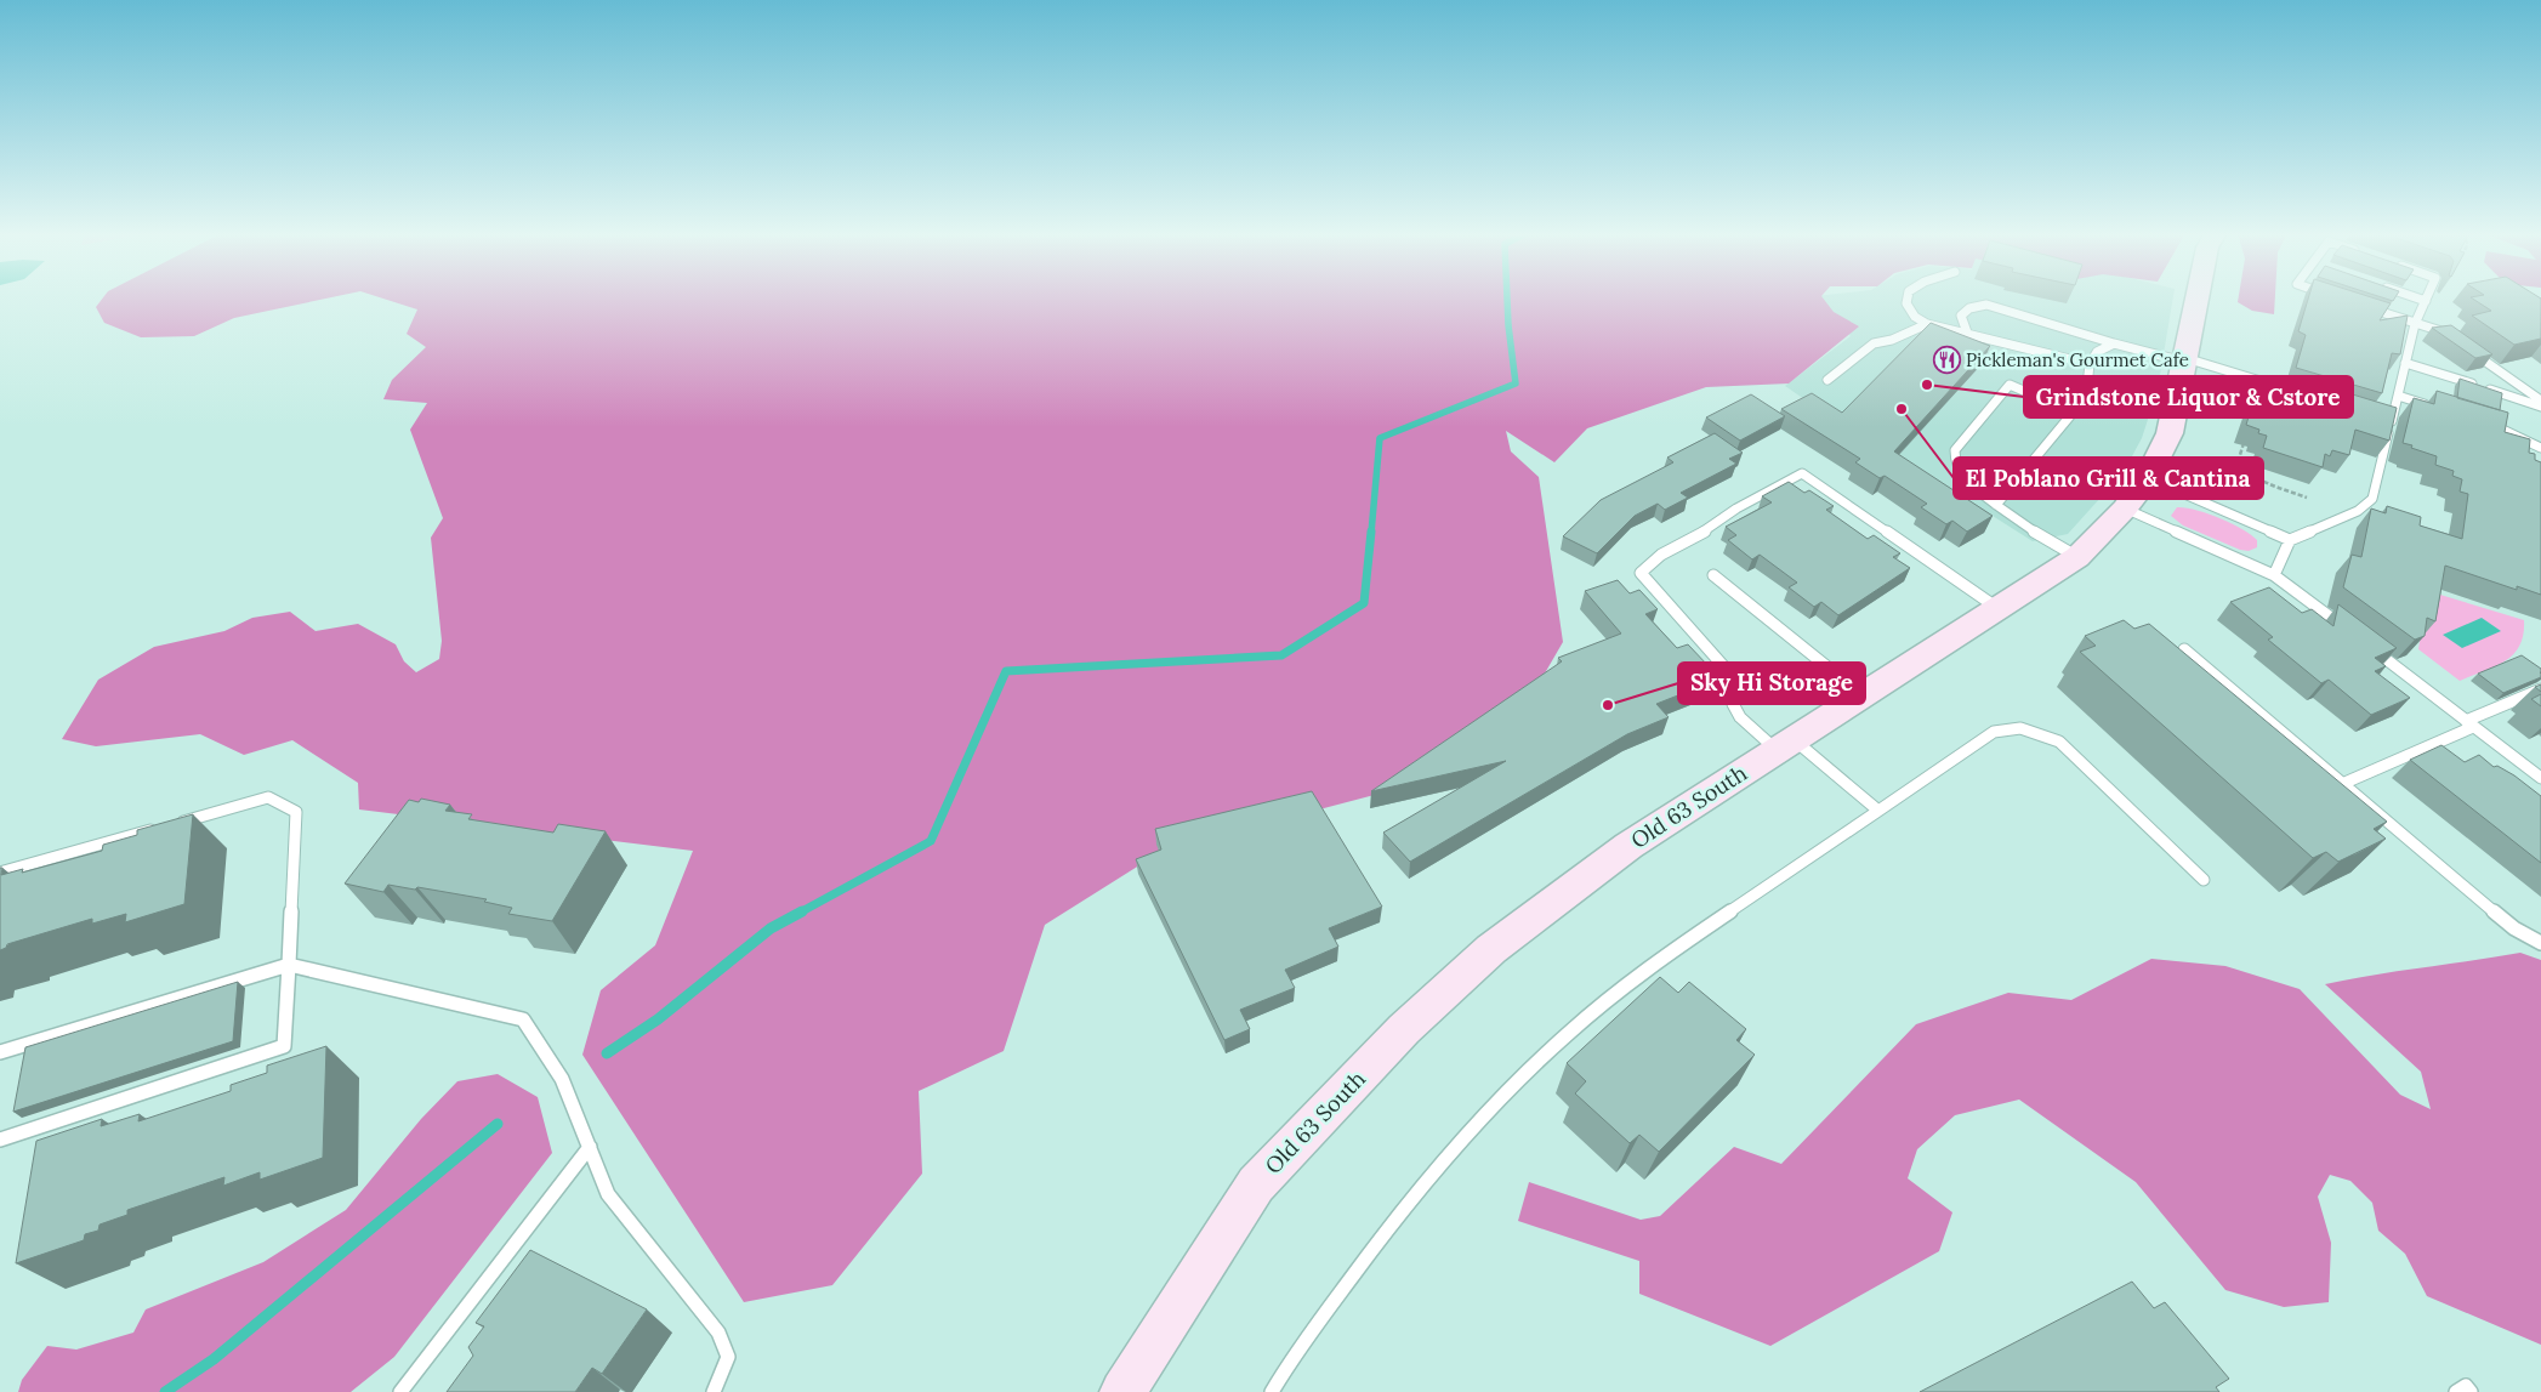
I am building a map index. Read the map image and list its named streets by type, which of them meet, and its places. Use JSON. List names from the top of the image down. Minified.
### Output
{"streets":{"main road":["Old 63 South"]},"places":{"restaurant":["Pickleman's Gourmet Cafe"],"other":["Grindstone Liquor & Cstore","El Poblano Grill & Cantina","Sky Hi Storage"]}}
